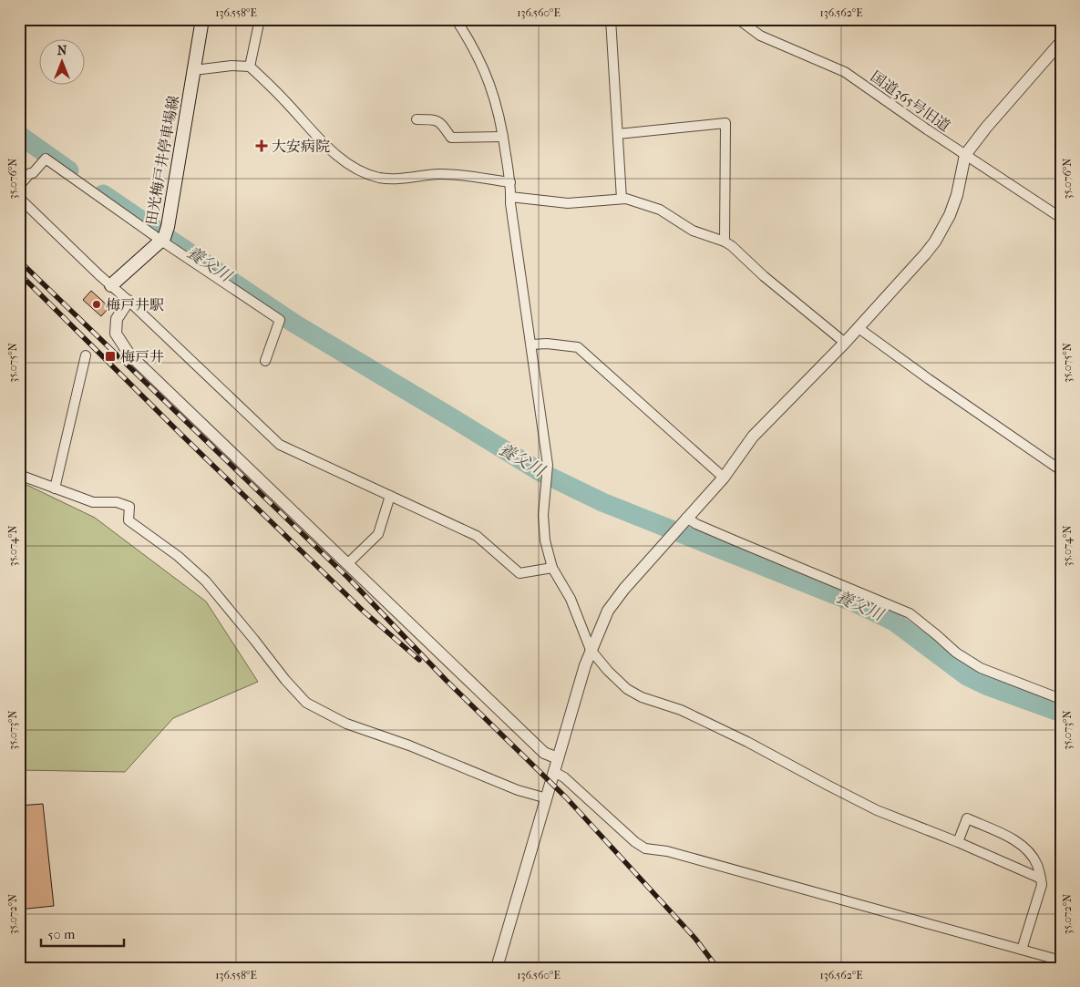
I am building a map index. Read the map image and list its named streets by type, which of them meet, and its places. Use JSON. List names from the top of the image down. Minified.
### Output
{"streets":{"main road":["田光梅戸井停車場線"],"street":["国道365号旧道"]},"water":["養父川"],"places":{"health":["大安病院"],"other":["梅戸井駅"],"transit":["梅戸井"]},"scale_bar":"50 m","north":"top","coordinates":["136.558°E","136.560°E","136.562°E","35.076°N","35.075°N","35.074°N","35.073°N","35.072°N"]}
